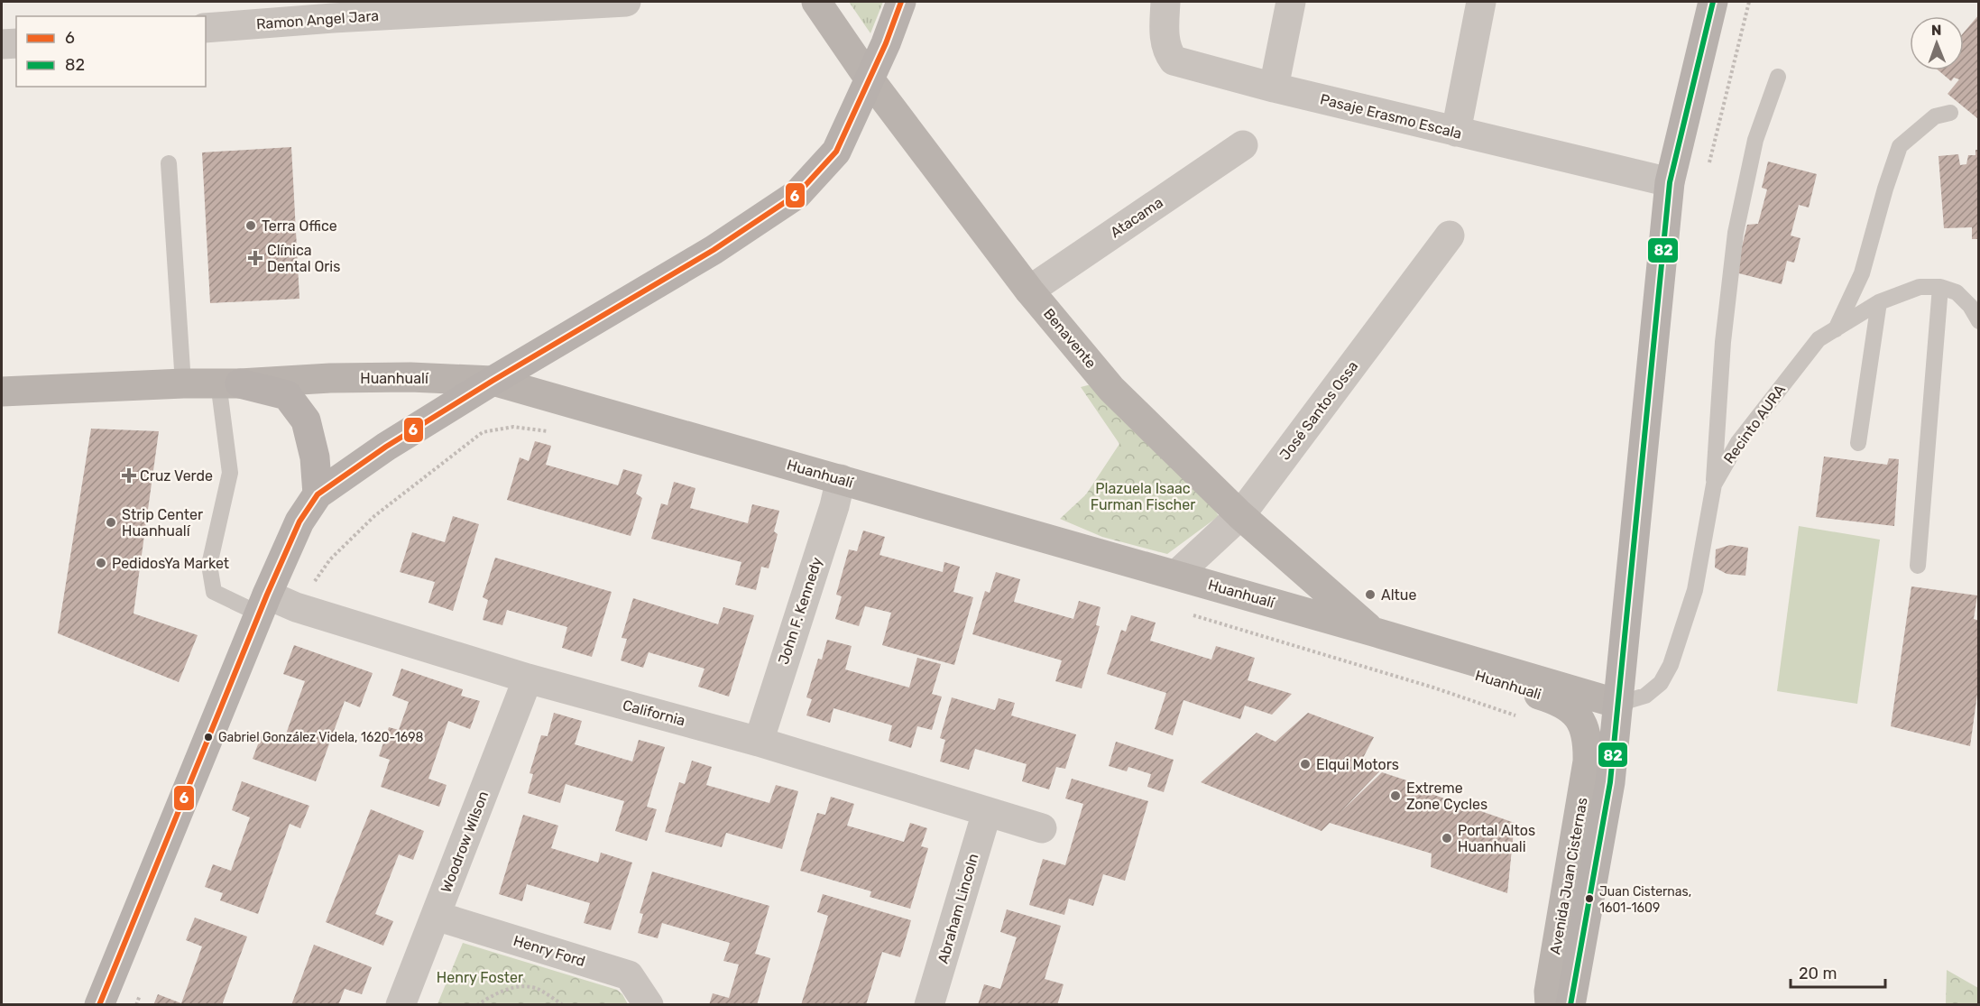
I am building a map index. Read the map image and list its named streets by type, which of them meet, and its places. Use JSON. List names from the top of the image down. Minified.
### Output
{"streets":{"main road":["Benavente","Huanhualí","Huanhuali","Avenida Juan Cisternas"],"street":["Ramon Angel Jara","Pasaje Erasmo Escala","Atacama","José Santos Ossa","John F. Kennedy","California","Woodrow Wilson","Abraham Lincoln","Henry Ford"],"lane":["Recinto AURA"]},"crossings":[["Pasaje Erasmo Escala","Avenida Juan Cisternas"],["Atacama","Benavente"],["Benavente","Huanhualí"],["Benavente","José Santos Ossa"],["Huanhualí","José Santos Ossa"],["Huanhualí","Recinto AURA"],["Huanhualí","John F. Kennedy"],["Huanhualí","Huanhuali"],["Huanhualí","Avenida Juan Cisternas"],["Recinto AURA","Avenida Juan Cisternas"],["John F. Kennedy","California"],["Huanhuali","Avenida Juan Cisternas"],["California","Woodrow Wilson"],["California","Abraham Lincoln"],["Woodrow Wilson","Henry Ford"]],"parks":["Plazuela Isaac Furman Fischer","Henry Foster"],"places":{"other":["Terra Office","Strip Center Huanhualí","PedidosYa Market","Altue","Gabriel González Videla, 1620-1698","Elqui Motors","Extreme Zone Cycles","Portal Altos Huanhuali","Juan Cisternas, 1601-1609"],"health":["Clínica Dental Oris","Cruz Verde"]},"lines":["transit line 6","transit line 82"],"legend":["6","82"],"scale_bar":"20 m","north":"top"}
